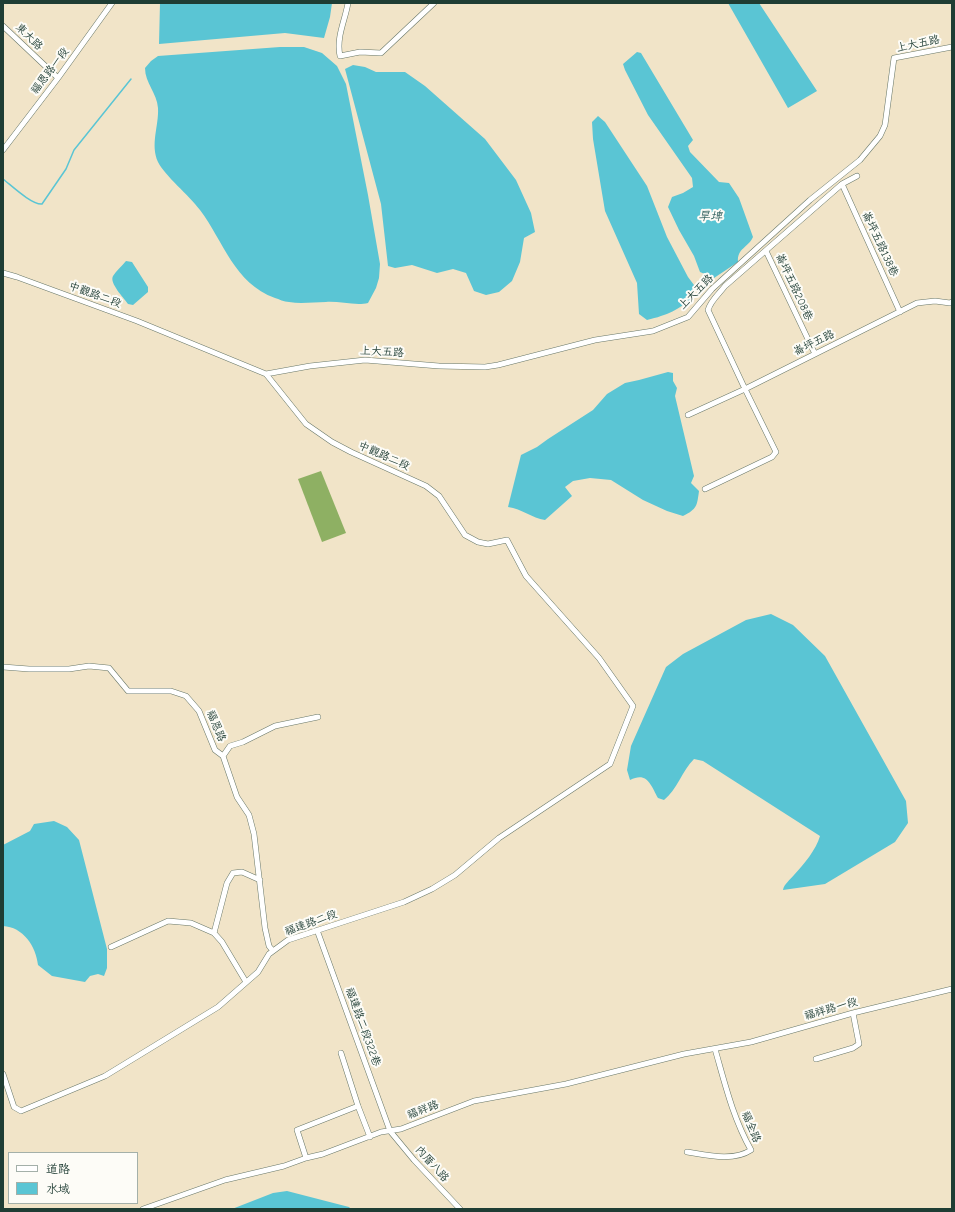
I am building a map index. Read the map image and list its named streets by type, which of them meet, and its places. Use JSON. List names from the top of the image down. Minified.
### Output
{"streets":{"street":["東大路","上大五路","福恩路一段","崙坪五路138巷","崙坪五路208巷","中觀路二段","崙坪五路","福恩路","福達路二段","福祥路一段","福達路二段322巷","福祥路","福全路","內厝八路"]},"crossings":[["東大路","福恩路一段"],["上大五路","中觀路二段"],["崙坪五路138巷","崙坪五路"],["崙坪五路208巷","崙坪五路"],["中觀路二段","福達路二段"],["福恩路","福達路二段"],["福達路二段","福達路二段322巷"],["福祥路一段","福祥路"],["福祥路一段","福全路"],["福達路二段322巷","福祥路"],["福達路二段322巷","內厝八路"],["福祥路","福全路"],["福祥路","內厝八路"]],"water":["旱埤"],"legend":["道路","水域"]}
